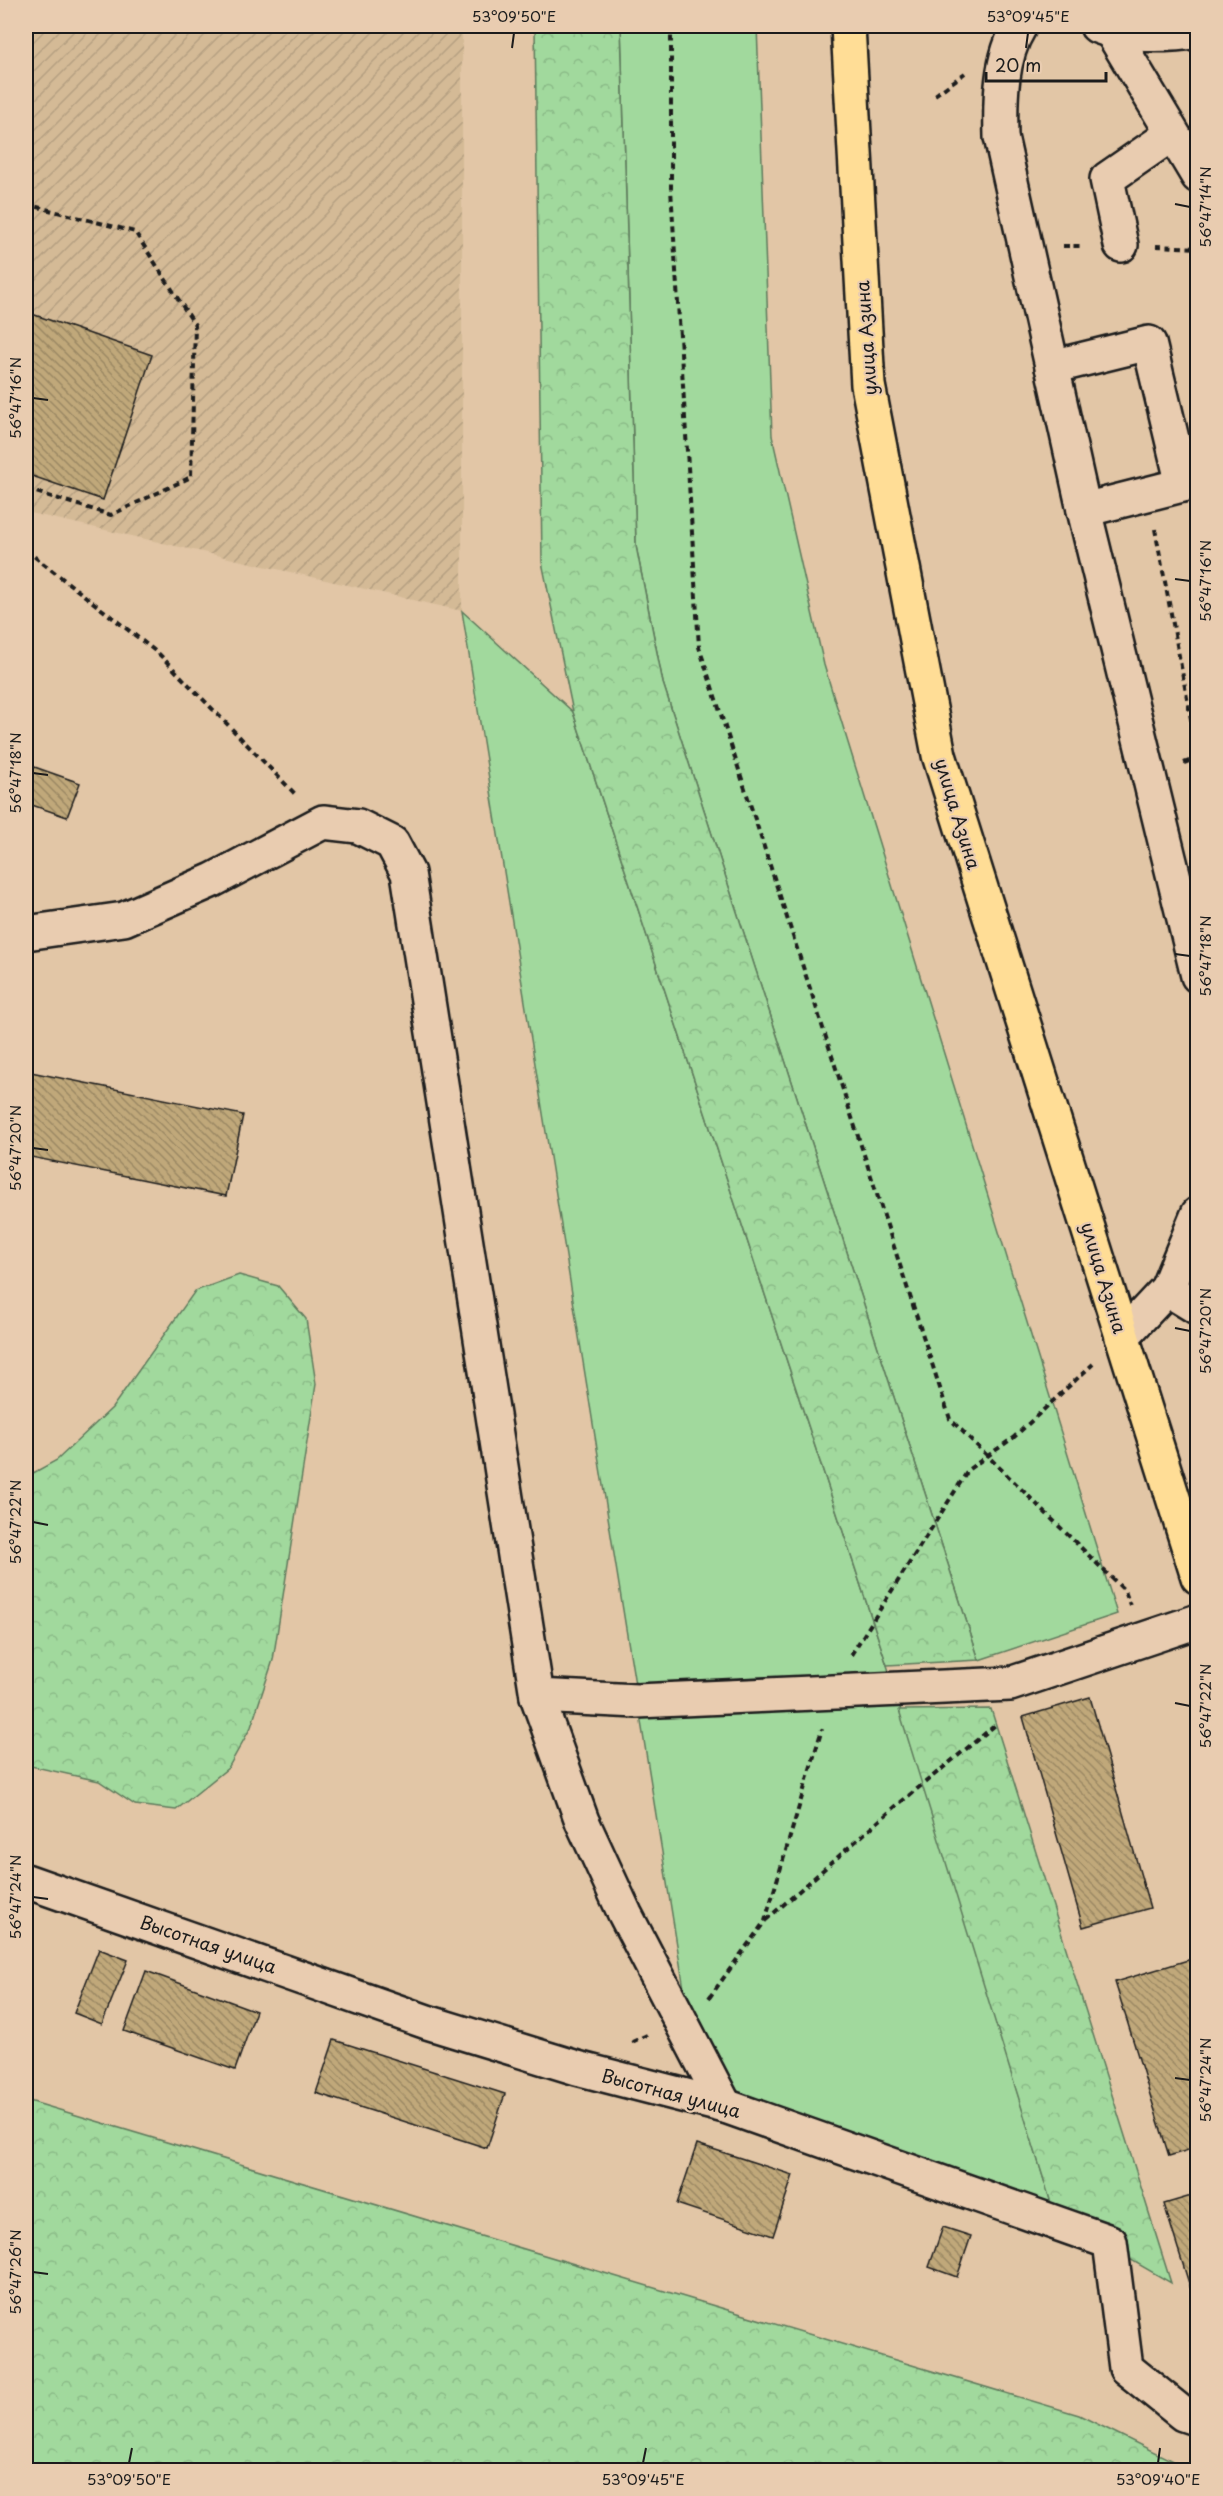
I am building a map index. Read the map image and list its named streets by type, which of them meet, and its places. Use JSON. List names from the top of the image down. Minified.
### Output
{"streets":{"main road":["улица Азина"],"street":["Высотная улица"]},"scale_bar":"20 m","coordinates":["53°09'50\"E","53°09'45\"E","56°47'14\"N","56°47'16\"N","56°47'18\"N","56°47'20\"N","56°47'22\"N","56°47'24\"N","56°47'26\"N","53°09'40\"E"]}
